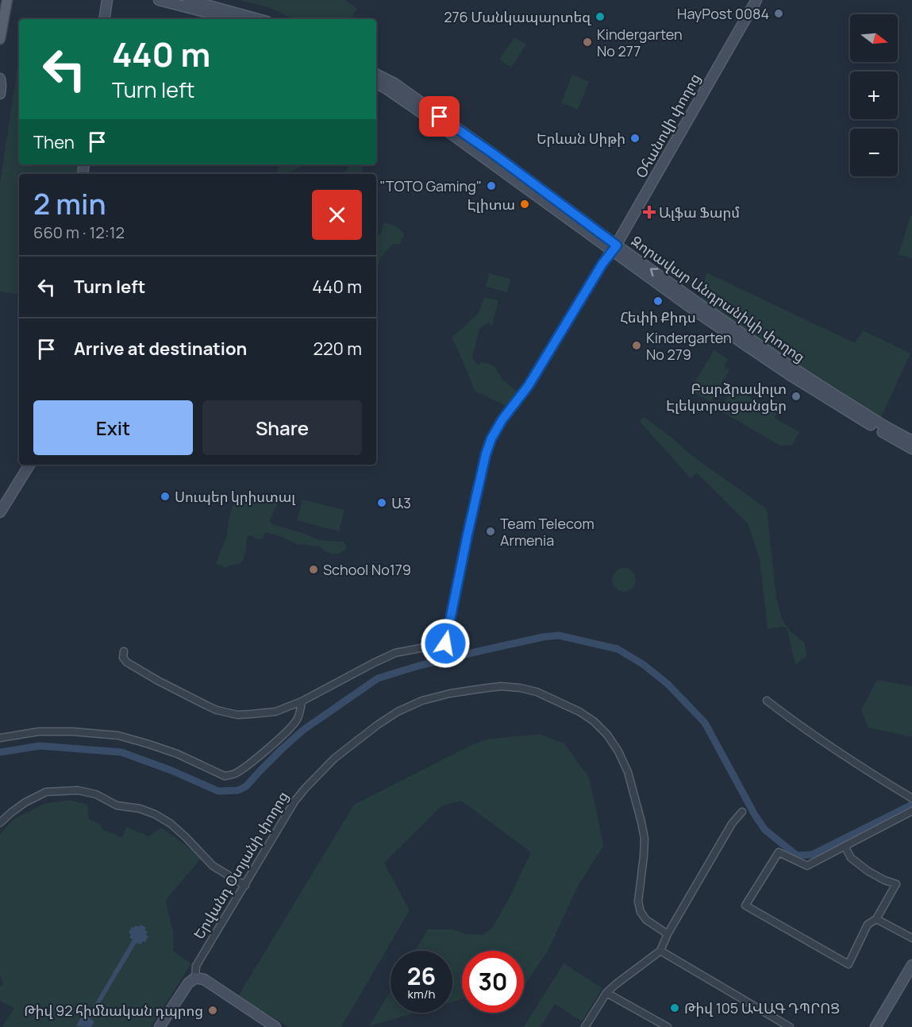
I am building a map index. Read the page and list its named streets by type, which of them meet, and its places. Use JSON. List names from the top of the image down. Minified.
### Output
{"streets":{"main road":["Օհանովի փողոց","Զորավար Անդրանիկի փողոց","Երվանդ Օտյանի փողոց"]},"crossings":[["Օհանովի փողոց","Զորավար Անդրանիկի փողոց"]],"places":{"other":["HayPost 0084","276 Մանկապարտեզ","Kindergarten No 277","Երևան Սիթի","\"TOTO Gaming\"","Էլիտա","Հեփի Քիդս","Kindergarten No 279","Բարձրավոլտ Էլեկտրացանցեր","Սուպեր կրիստալ","Ա3","Team Telecom Armenia","School No179","Թիվ 105 ԱՎԱԳ ԴՊՐՈՑ","Թիվ 92 հիմնական դպրոց"],"health":["Ալֆա Ֆարմ"]},"north":"right","page":{"map_buttons":["+","−"],"turn":["440 m","Turn left"],"then":"Then","heading":["2 min","660 m · 12:12"],"list":[{"name":"Turn left","value":"440 m"},{"name":"Arrive at destination","value":"220 m"}],"buttons":["Exit","Share"],"speed":"26 km/h","limit":"30"}}
